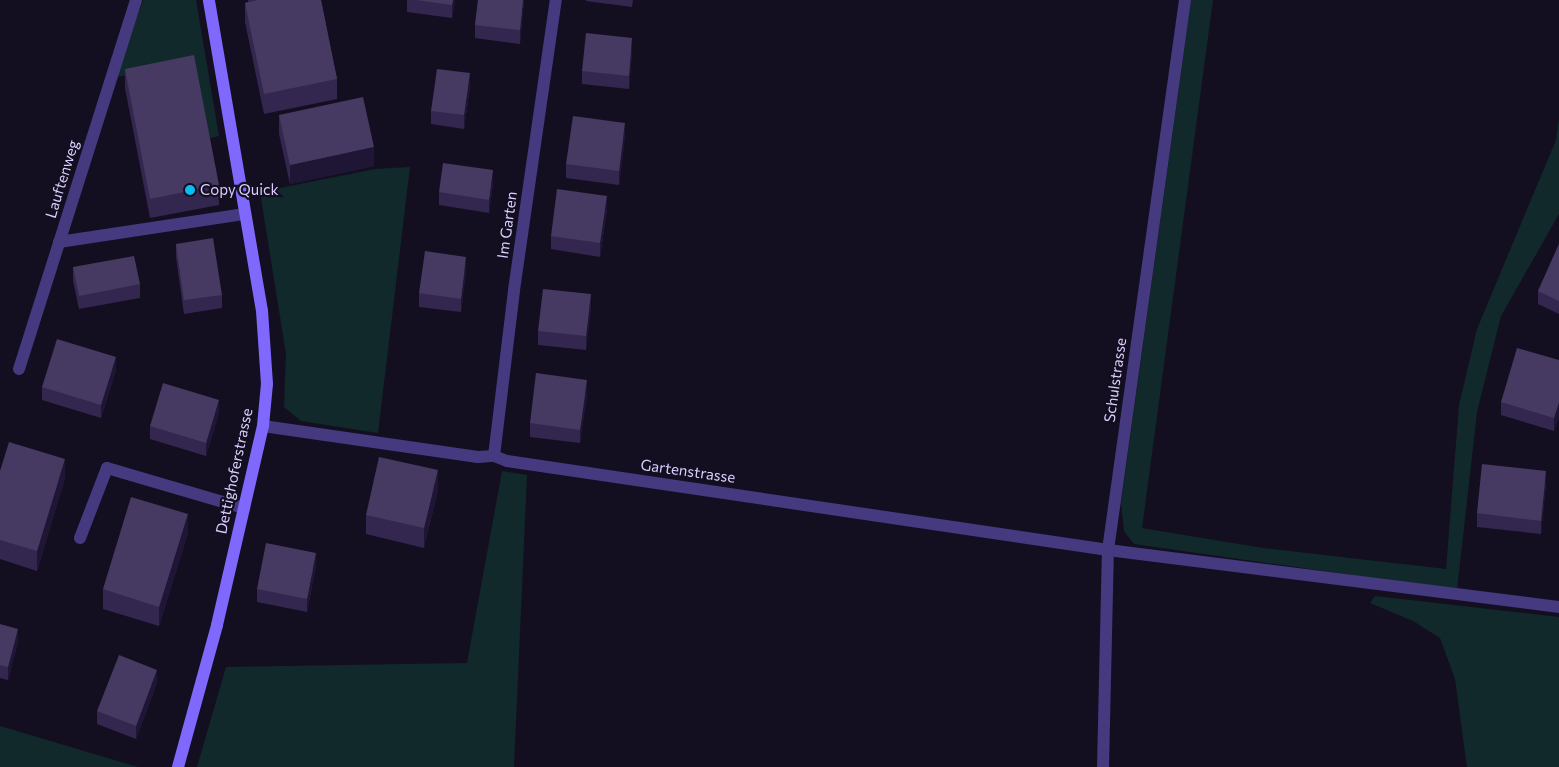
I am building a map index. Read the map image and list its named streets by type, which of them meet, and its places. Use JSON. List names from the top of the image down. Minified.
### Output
{"streets":{"street":["Lauftenweg","Im Garten","Schulstrasse","Dettighoferstrasse","Gartenstrasse"]},"crossings":[["Im Garten","Gartenstrasse"],["Schulstrasse","Gartenstrasse"],["Dettighoferstrasse","Gartenstrasse"]],"places":["Copy Quick"]}
